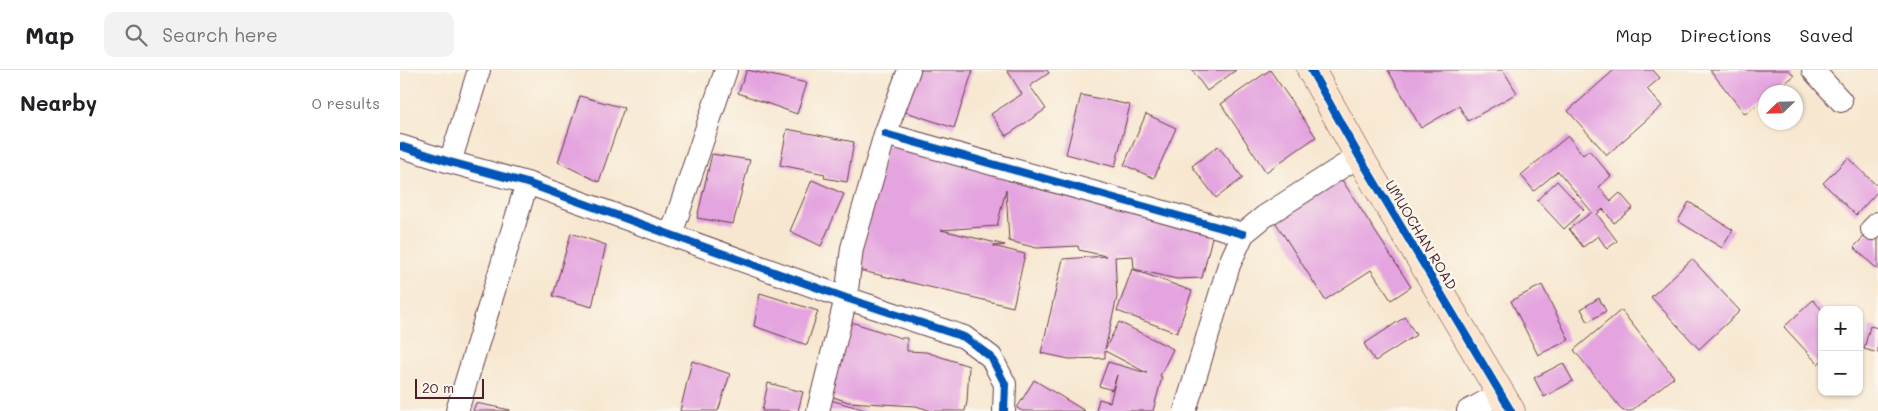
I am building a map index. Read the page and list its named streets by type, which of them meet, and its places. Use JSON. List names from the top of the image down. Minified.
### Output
{"streets":{"street":["UMUOCHAN ROAD"]},"scale_bar":"20 m","north":"bottom left","page":{"header":"Map","search":"Search here","nav":["Map","Directions","Saved"],"heading":["Nearby","0 results"],"map_buttons":["+","−"],"scale":"20 m"}}
